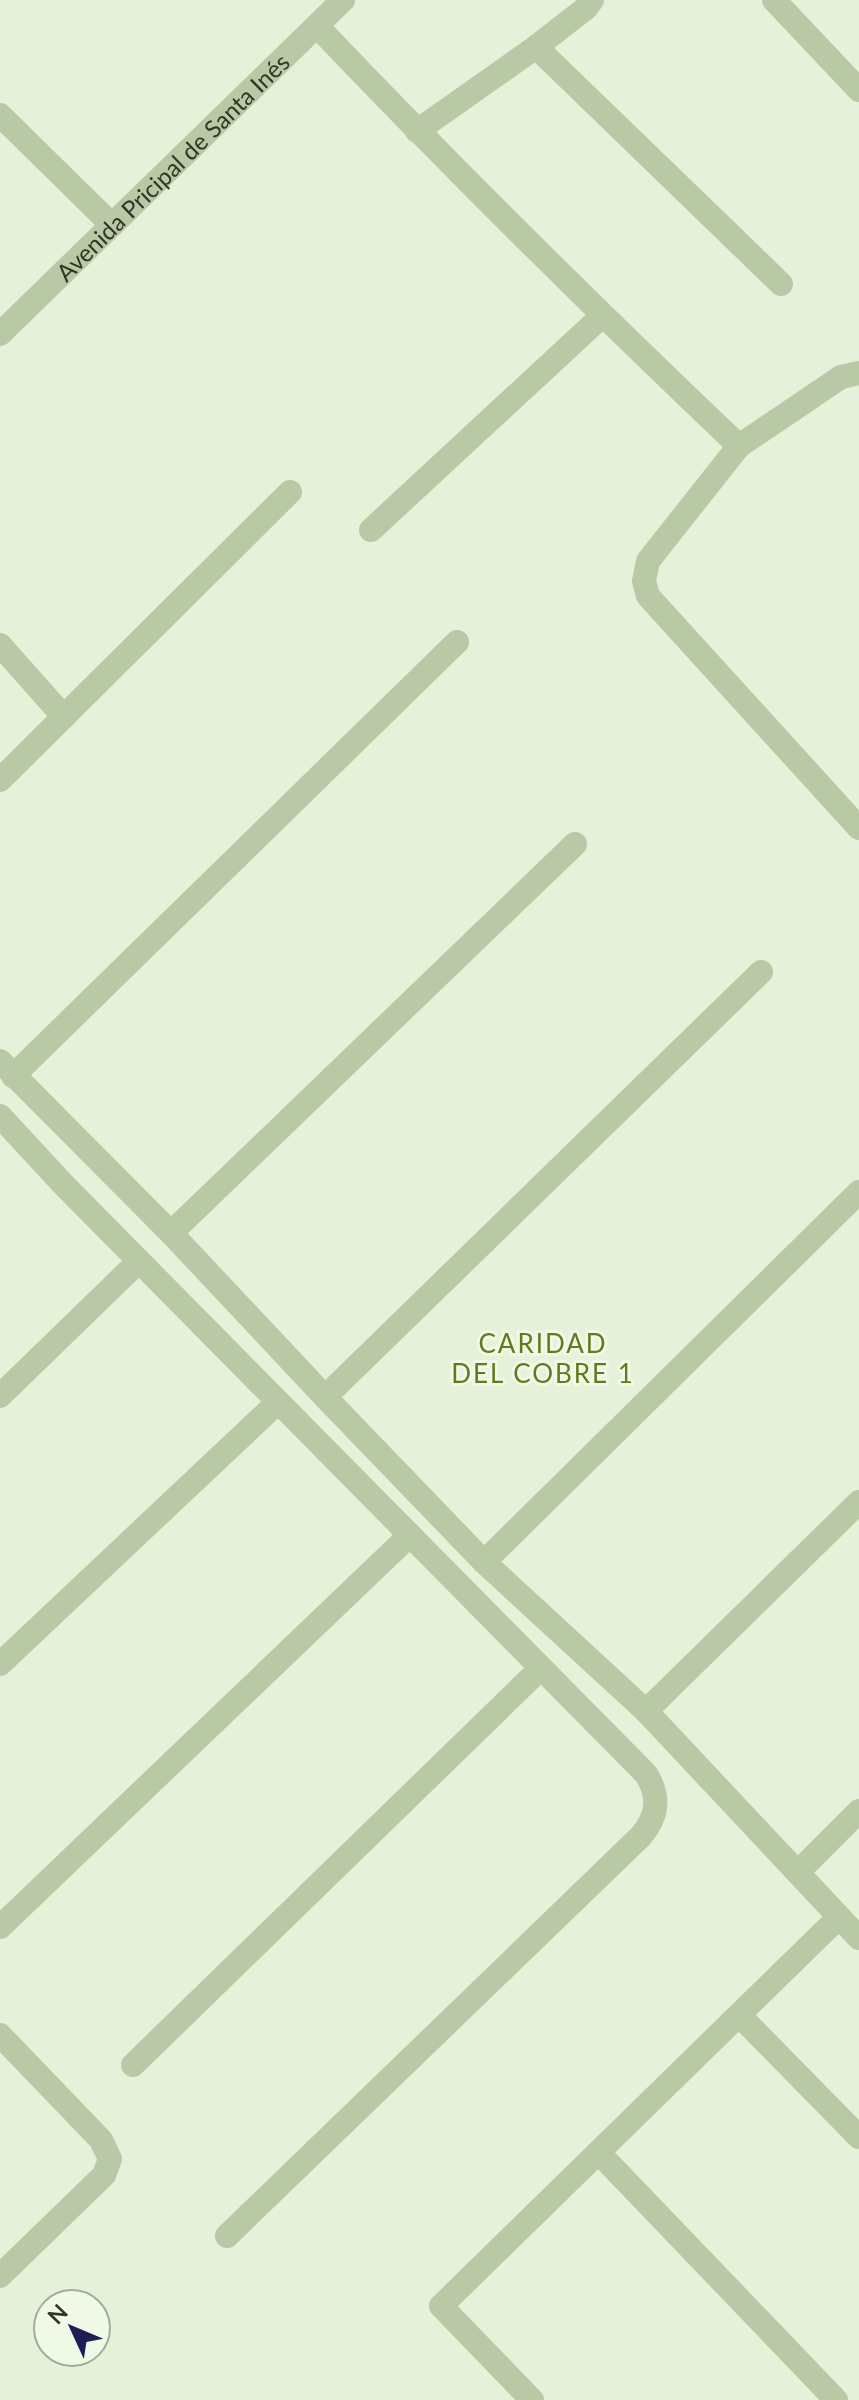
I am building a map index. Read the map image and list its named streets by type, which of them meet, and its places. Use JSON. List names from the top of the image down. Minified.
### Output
{"streets":{"street":["Avenida Pricipal de Santa Inés"]},"districts":["CARIDAD DEL COBRE 1"],"north":"top left"}
